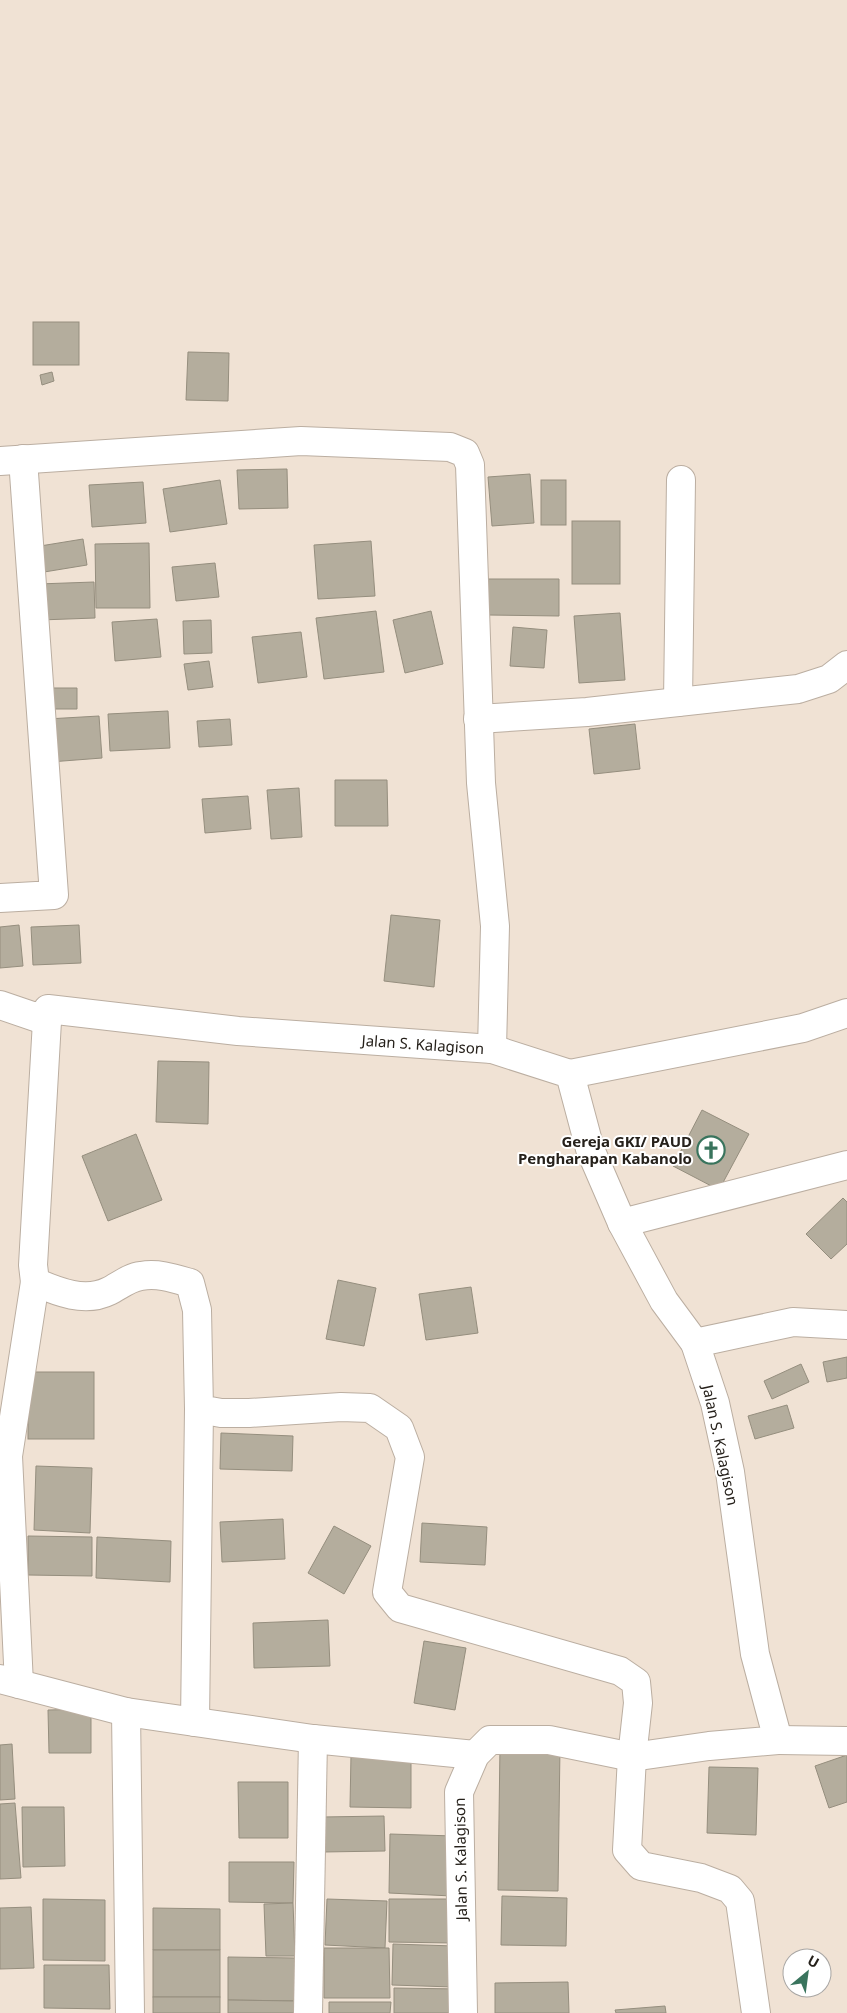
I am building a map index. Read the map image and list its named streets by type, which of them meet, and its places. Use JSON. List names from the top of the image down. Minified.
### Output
{"streets":{"street":["Jalan S. Kalagison"]},"places":{"church":["Gereja GKI/ PAUD Pengharapan Kabanolo"]},"north":"top right"}
